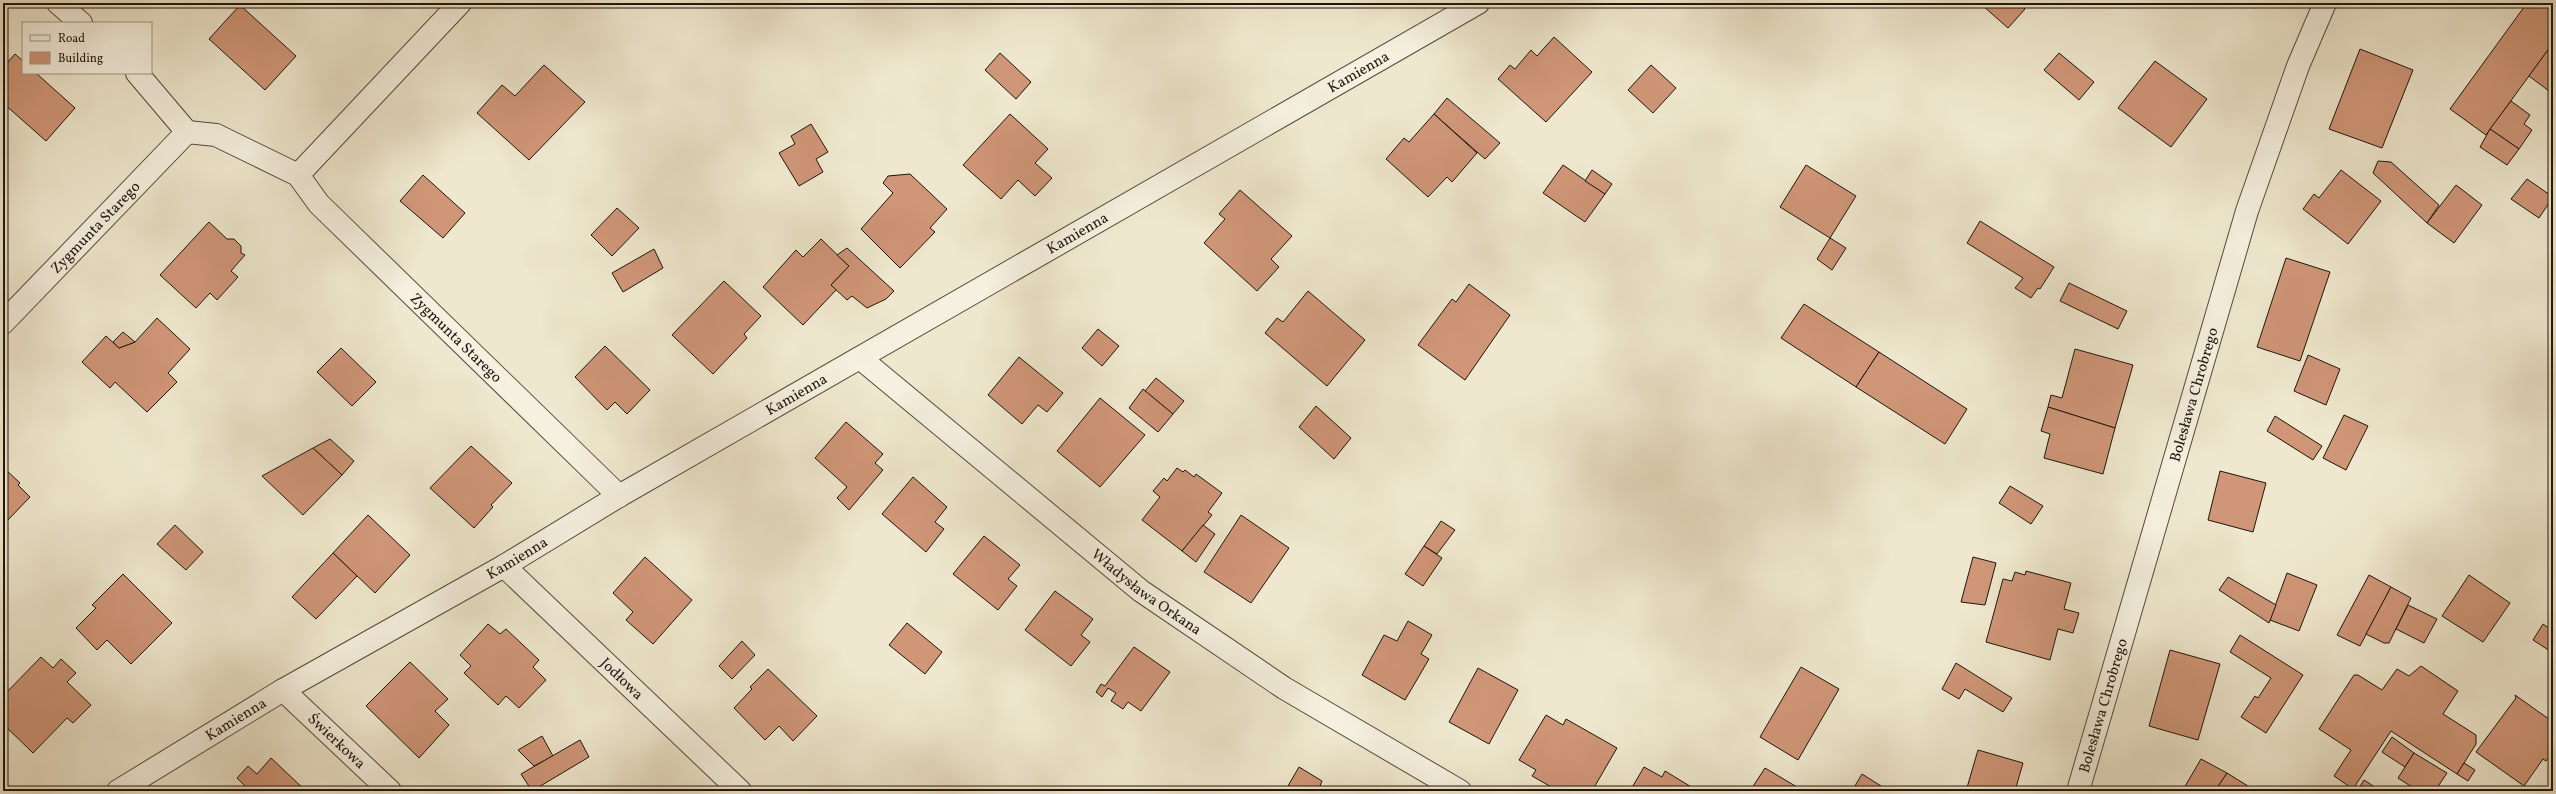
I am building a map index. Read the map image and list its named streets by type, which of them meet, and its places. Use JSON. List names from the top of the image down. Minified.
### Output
{"streets":{"street":["Kamienna","Zygmunta Starego","Bolesława Chrobrego","Władysława Orkana","Jodłowa","Świerkowa"]},"crossings":[["Kamienna","Zygmunta Starego"],["Kamienna","Władysława Orkana"],["Kamienna","Jodłowa"],["Kamienna","Świerkowa"]],"legend":["Road","Building"]}
